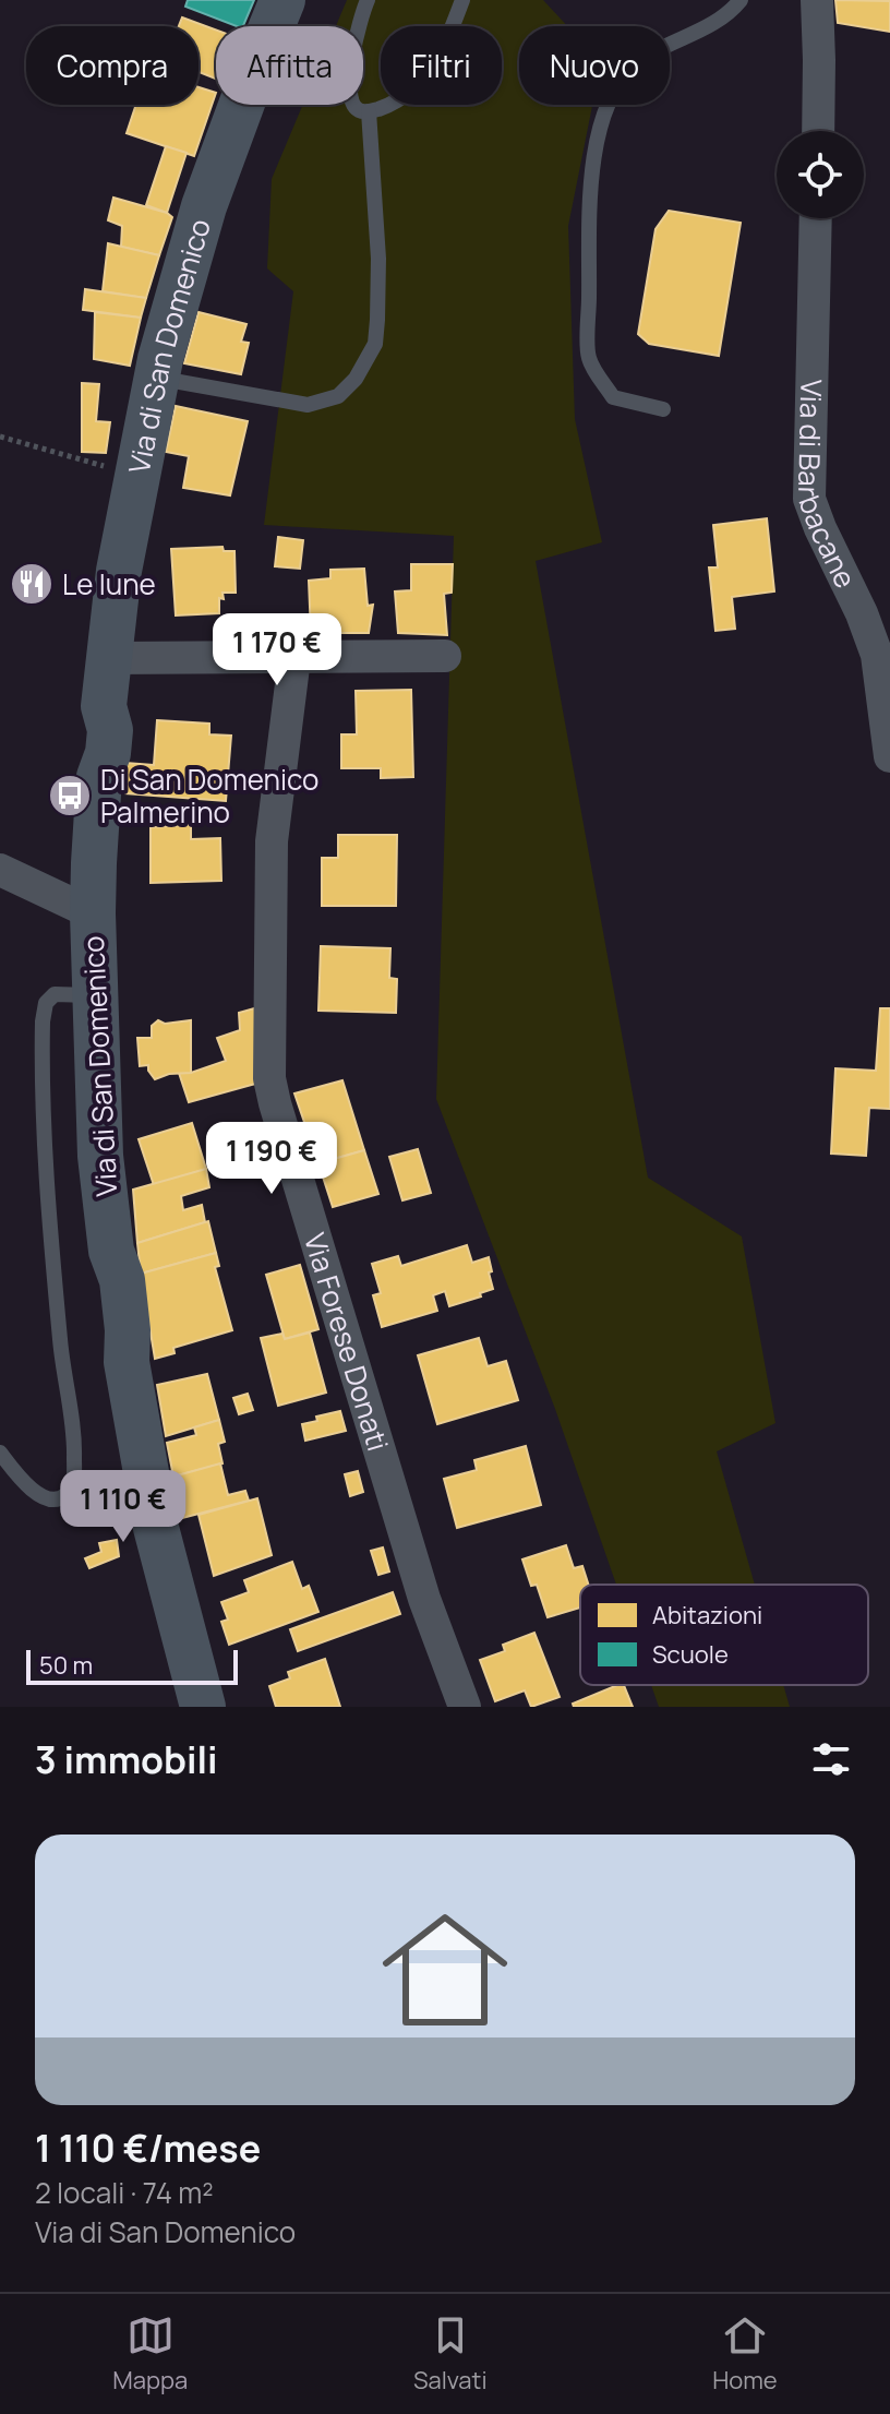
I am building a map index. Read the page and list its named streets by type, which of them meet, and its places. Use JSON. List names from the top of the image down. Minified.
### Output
{"streets":{"main road":["Via di San Domenico"],"street":["Via di Barbacane","Via Forese Donati"]},"places":{"restaurant":["Le lune"],"bus stop":["Di San Domenico Palmerino"]},"legend":["Abitazioni","Scuole"],"scale_bar":"50 m","page":{"chip":["Compra","Affitta","Filtri","Nuovo"],"price":["1 170 €","1 190 €","1 110 €"],"scale":"50 m","heading":"3 immobili","list":[{"name":"1 110 €/mese","note":"2 locali · 74 m² · Via di San Domenico"}],"tabs":["Mappa","Salvati","Home"]}}
